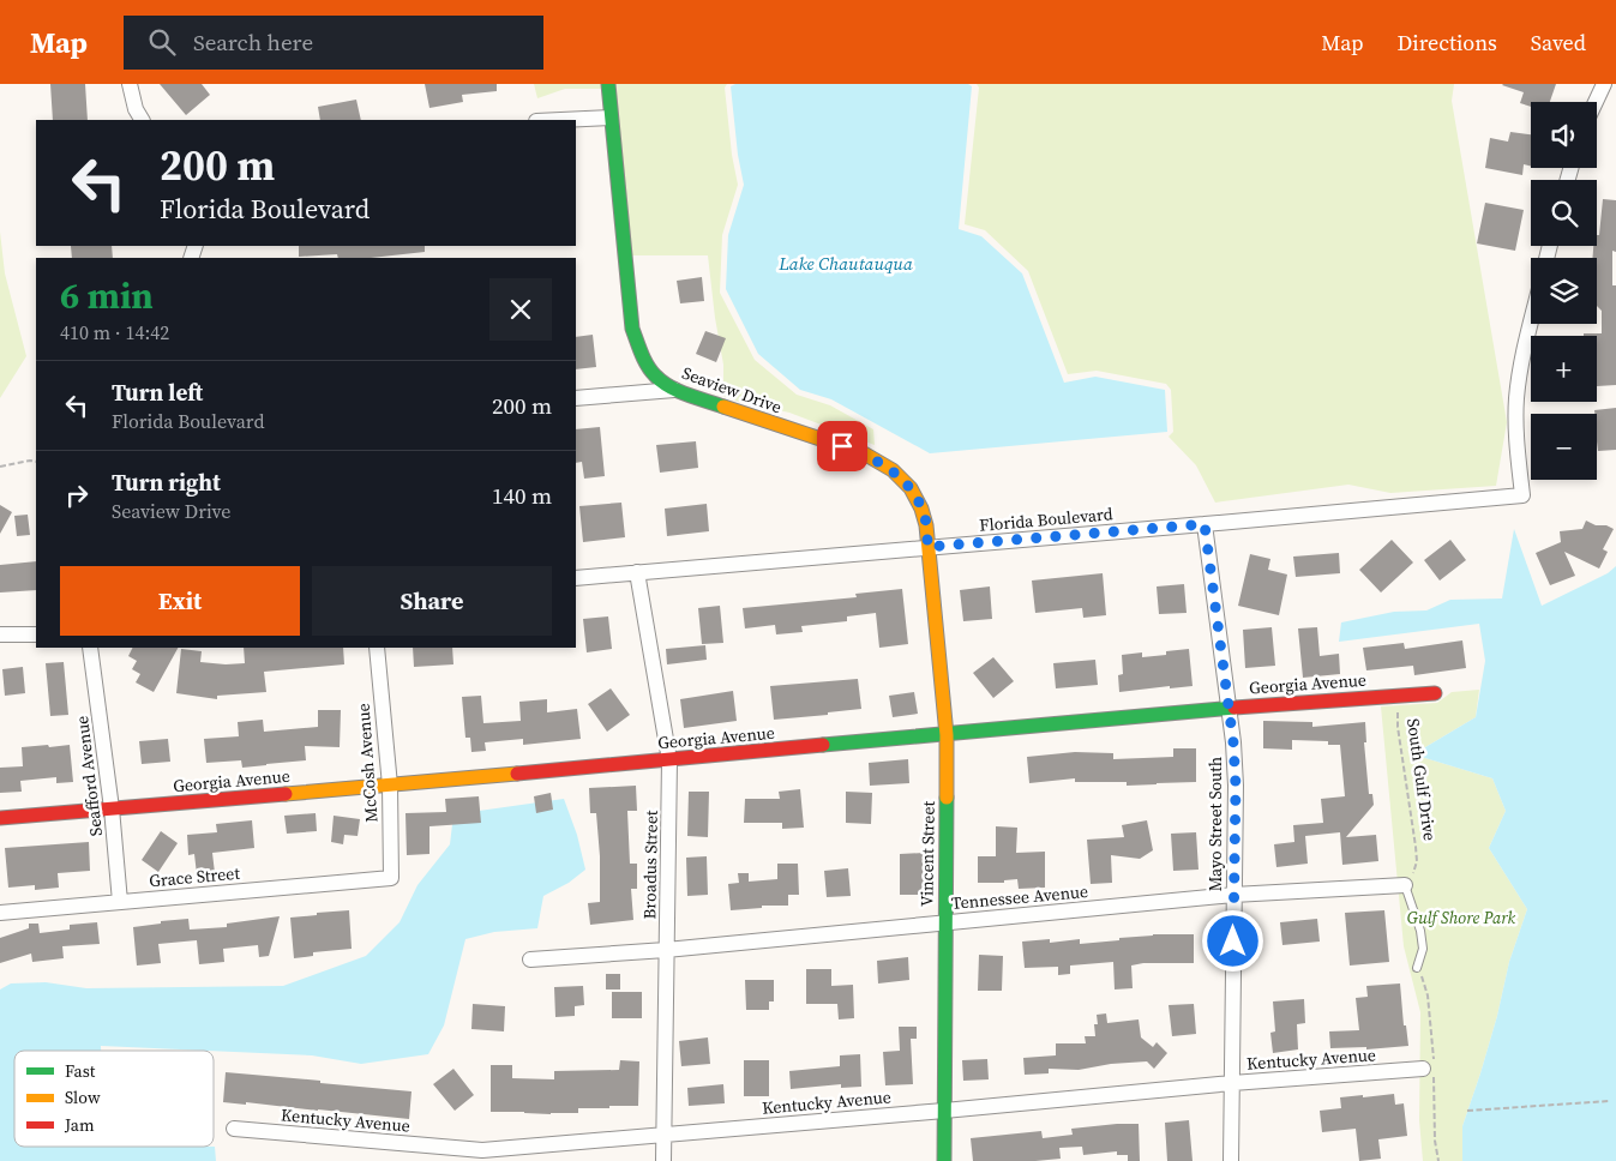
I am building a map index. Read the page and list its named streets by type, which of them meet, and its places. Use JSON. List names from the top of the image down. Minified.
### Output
{"streets":{"street":["Seaview Drive","Florida Boulevard","Georgia Avenue","McCosh Avenue","Seafford Avenue","Mayo Street South","Vincent Street","Broadus Street","Grace Street","Tennessee Avenue","Kentucky Avenue"],"path":["South Gulf Drive"]},"crossings":[["Seaview Drive","Florida Boulevard"],["Seaview Drive","Vincent Street"],["Florida Boulevard","Mayo Street South"],["Florida Boulevard","Vincent Street"],["Florida Boulevard","Broadus Street"],["Georgia Avenue","McCosh Avenue"],["Georgia Avenue","Seafford Avenue"],["Georgia Avenue","South Gulf Drive"],["Georgia Avenue","Mayo Street South"],["Georgia Avenue","Vincent Street"],["Georgia Avenue","Broadus Street"],["McCosh Avenue","Grace Street"],["Seafford Avenue","Grace Street"],["South Gulf Drive","Tennessee Avenue"],["Mayo Street South","Tennessee Avenue"],["Mayo Street South","Kentucky Avenue"],["Vincent Street","Tennessee Avenue"],["Vincent Street","Kentucky Avenue"],["Broadus Street","Tennessee Avenue"],["Broadus Street","Kentucky Avenue"]],"water":["Lake Chautauqua"],"parks":["Gulf Shore Park"],"legend":["Fast","Slow","Jam"],"page":{"header":"Map","search":"Search here","nav":["Map","Directions","Saved"],"map_buttons":["+","−"],"turn":["200 m","Florida Boulevard"],"heading":["6 min","410 m · 14:42"],"list":[{"name":"Turn left","note":"Florida Boulevard","value":"200 m"},{"name":"Turn right","note":"Seaview Drive","value":"140 m"}],"buttons":["Exit","Share"]}}
